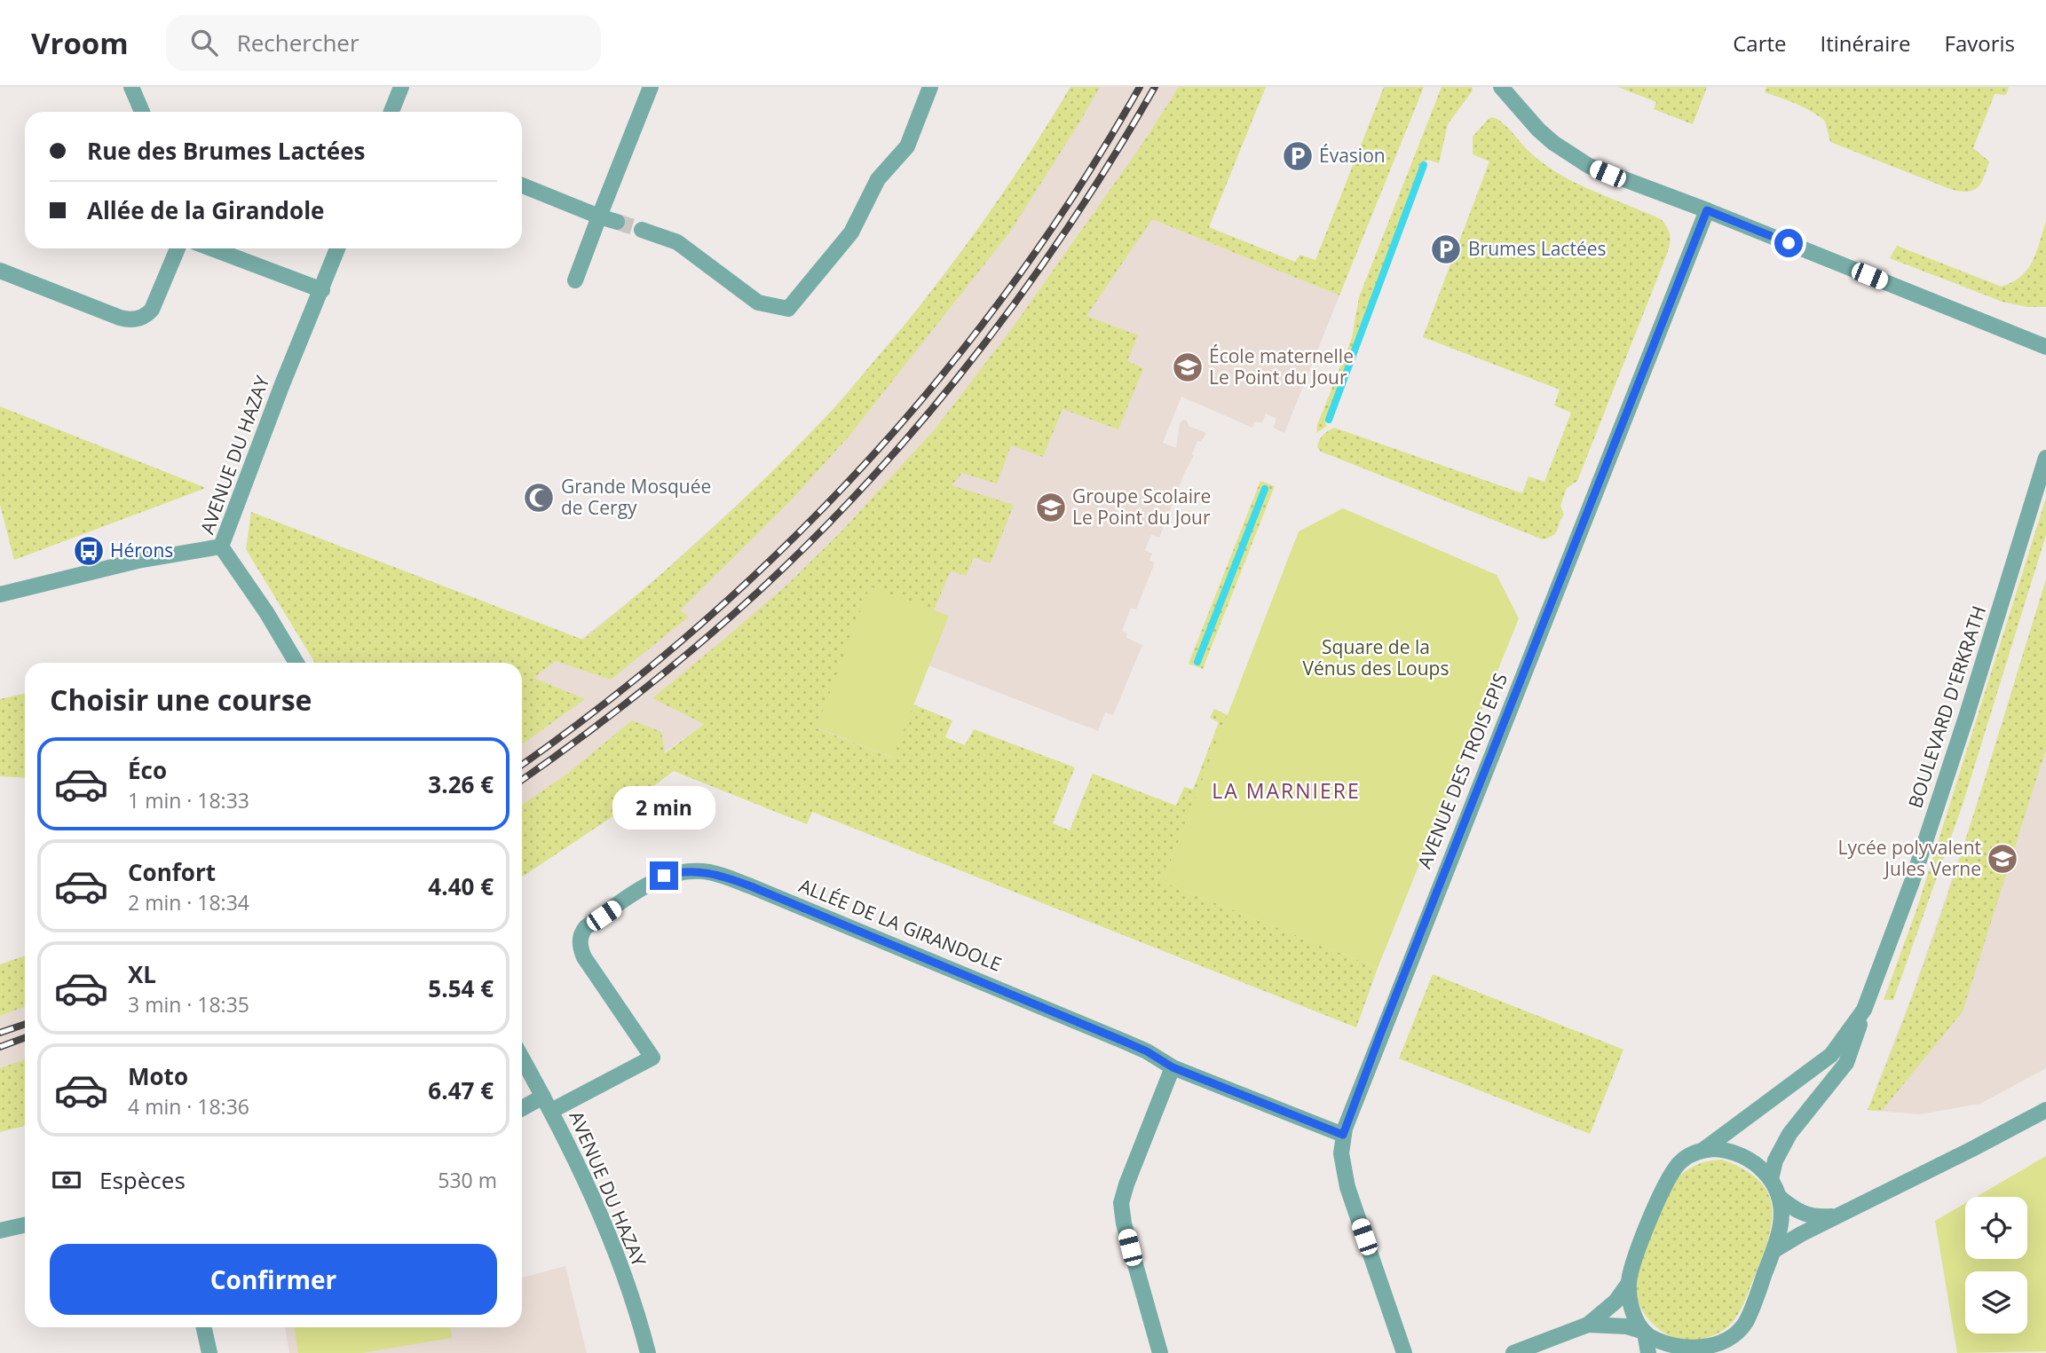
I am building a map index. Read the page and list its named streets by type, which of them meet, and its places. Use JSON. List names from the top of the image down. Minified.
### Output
{"streets":{"street":["AVENUE DU HAZAY","BOULEVARD D'ERKRATH","AVENUE DES TROIS EPIS","ALLÉE DE LA GIRANDOLE"]},"crossings":[["AVENUE DU HAZAY","ALLÉE DE LA GIRANDOLE"],["AVENUE DES TROIS EPIS","ALLÉE DE LA GIRANDOLE"]],"districts":["LA MARNIERE"],"parks":["Square de la Vénus des Loups"],"places":{"parking":["Évasion","Brumes Lactées"],"school or university":["École maternelle Le Point du Jour","Groupe Scolaire Le Point du Jour","Lycée polyvalent Jules Verne"],"mosque":["Grande Mosquée de Cergy"],"bus stop":["Hérons"]},"page":{"header":"Vroom","search":"Rechercher","nav":["Carte","Itinéraire","Favoris"],"banner":["Rue des Brumes Lactées","Allée de la Girandole"],"heading":"Choisir une course","list":[{"name":"Éco","note":"1 min · 18:33","value":"3.26 €"},{"name":"Confort","note":"2 min · 18:34","value":"4.40 €"},{"name":"XL","note":"3 min · 18:35","value":"5.54 €"},{"name":"Moto","note":"4 min · 18:36","value":"6.47 €"}],"bubble":"2 min","pay":["Espèces","530 m"],"buttons":"Confirmer"}}
